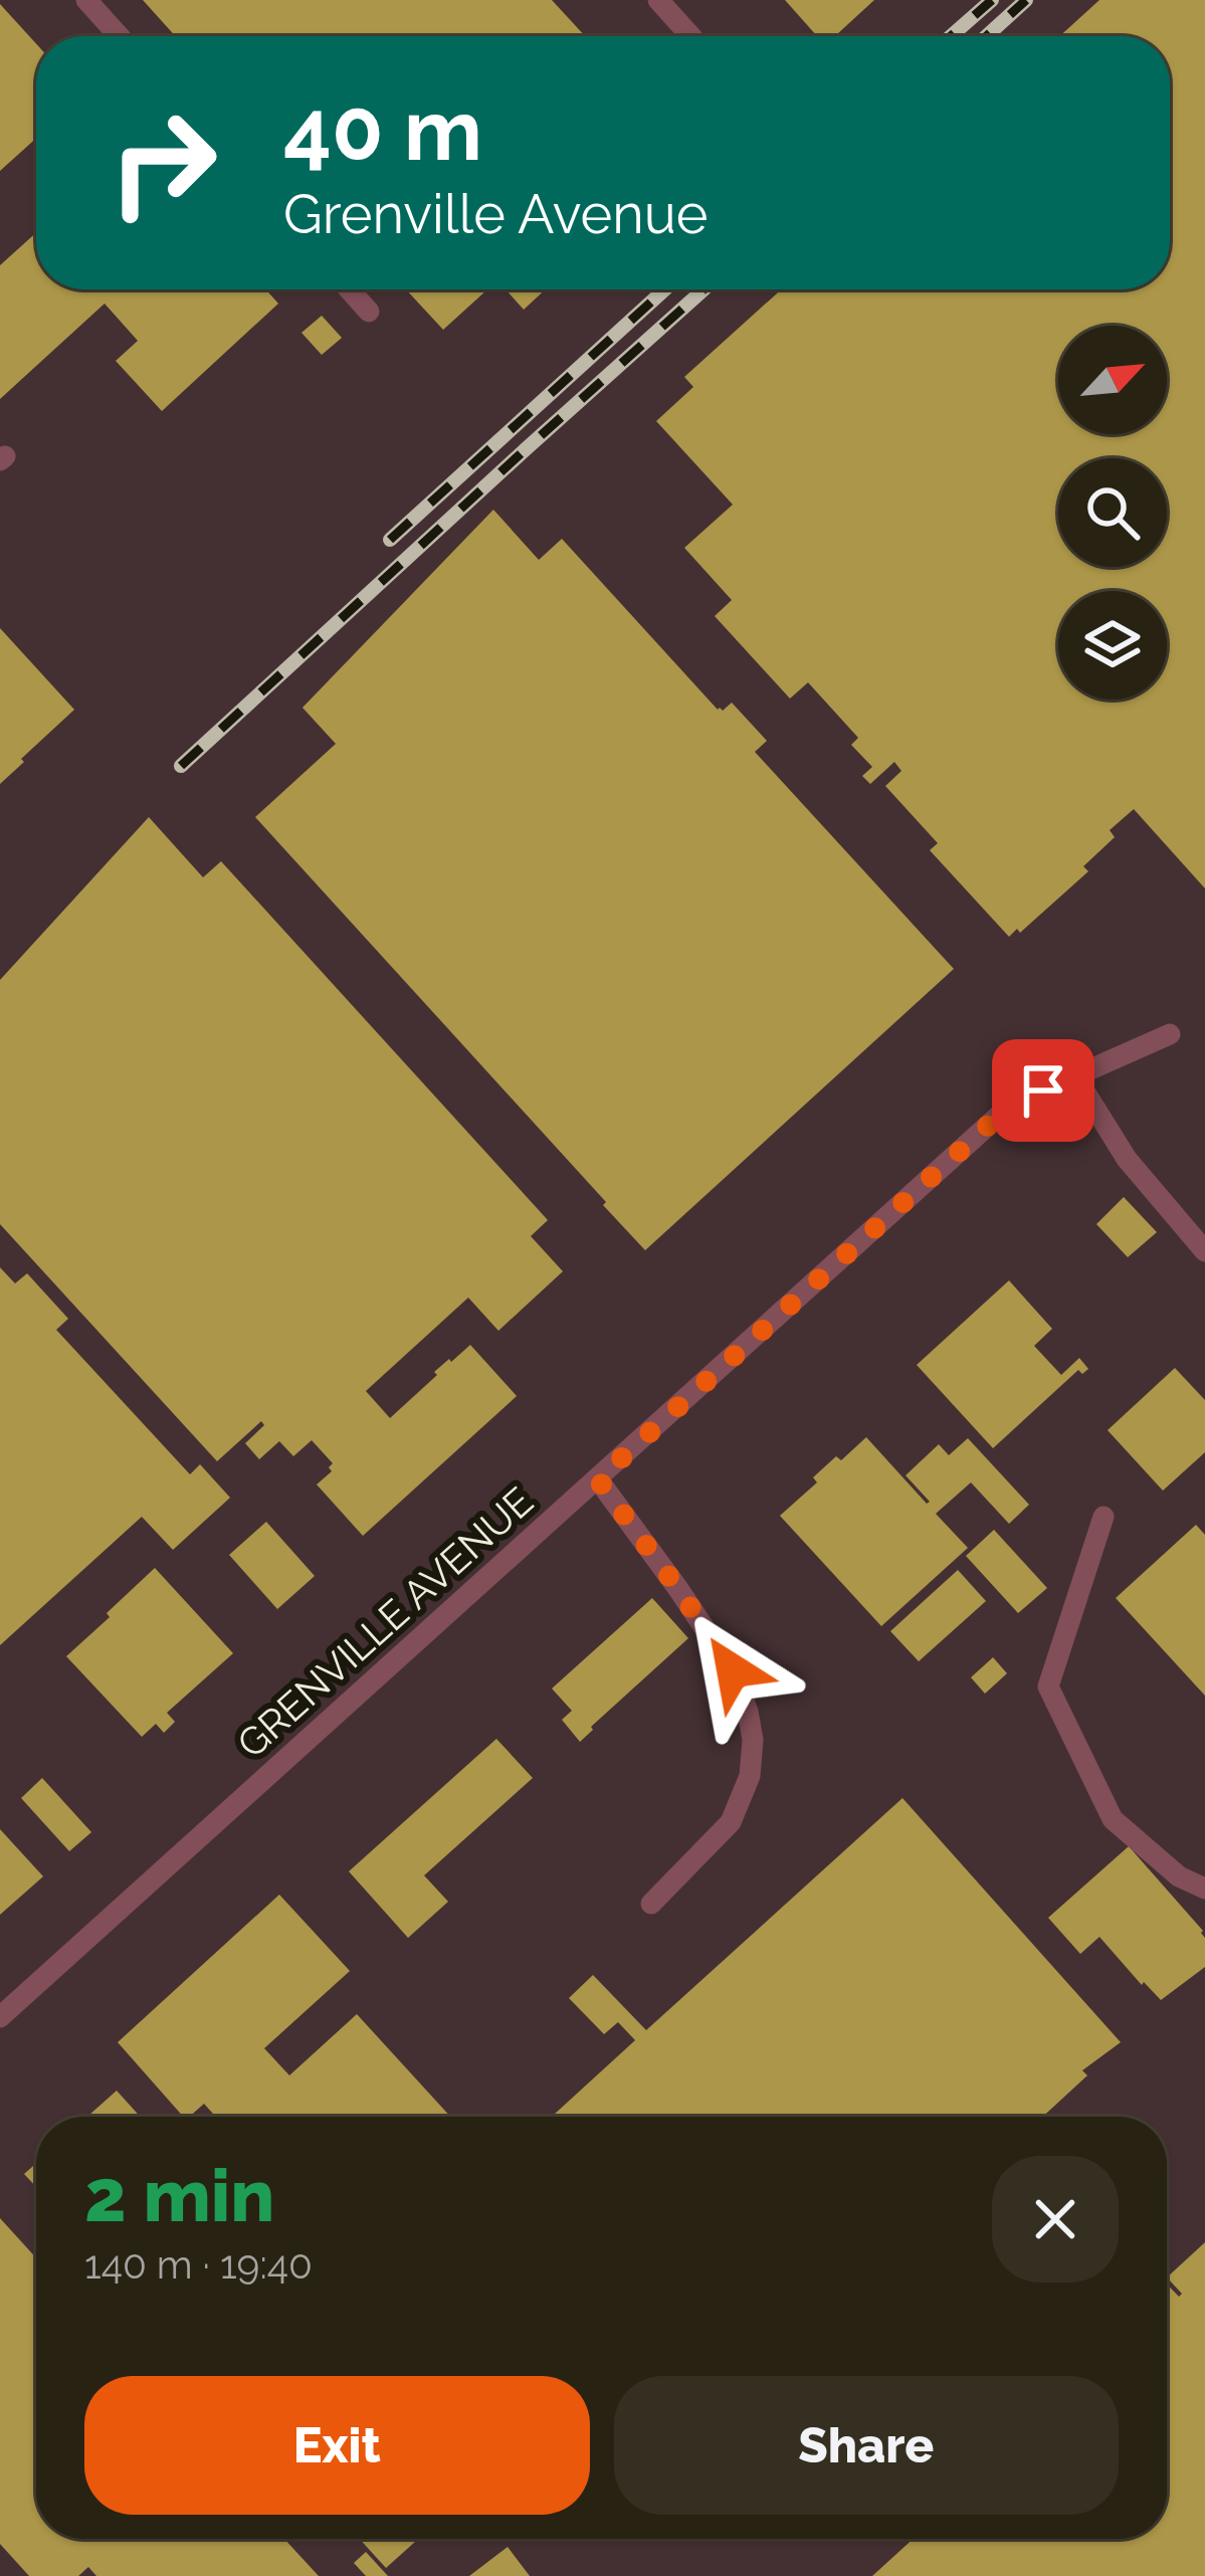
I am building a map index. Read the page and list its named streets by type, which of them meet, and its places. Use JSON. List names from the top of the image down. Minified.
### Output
{"streets":{"lane":["GRENVILLE AVENUE"]},"north":"top right","page":{"turn":["40 m","Grenville Avenue"],"heading":["2 min","140 m · 19:40"],"buttons":["Exit","Share"]}}
